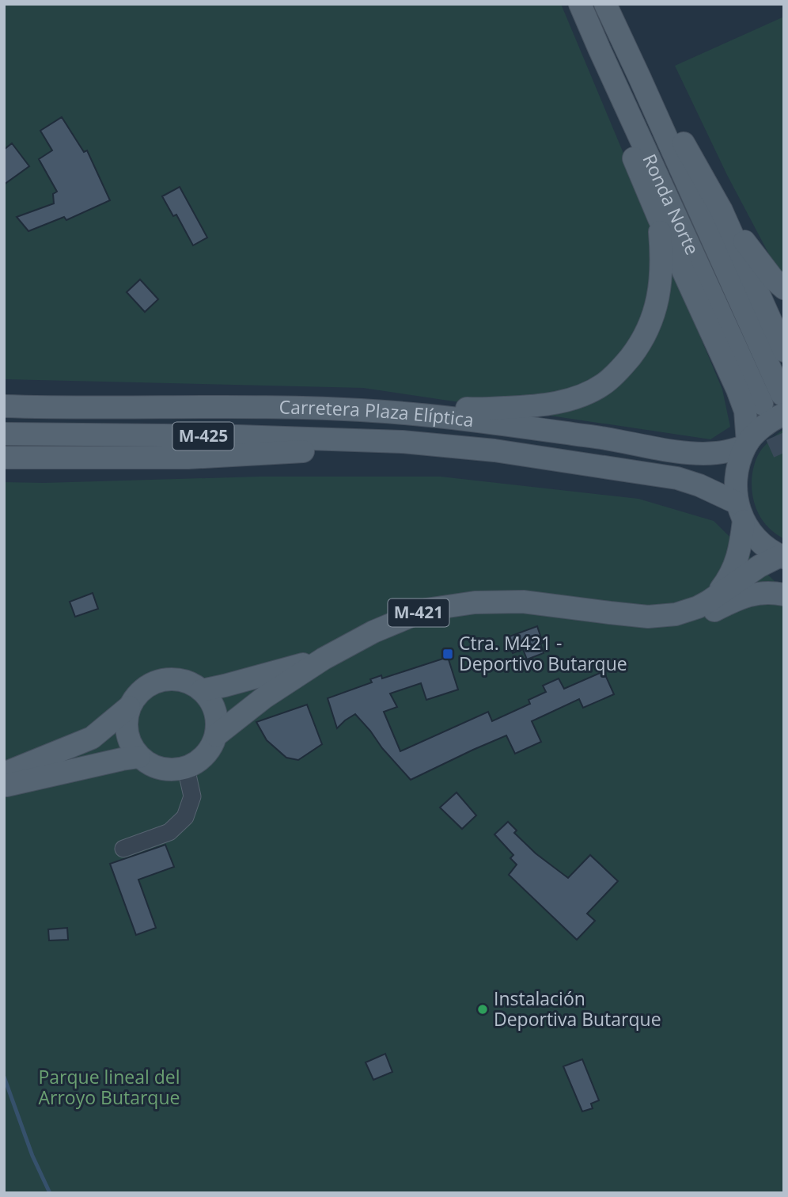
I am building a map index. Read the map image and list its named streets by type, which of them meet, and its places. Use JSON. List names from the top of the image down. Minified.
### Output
{"streets":{"main road":["Ronda Norte","Carretera Plaza Elíptica","M-425","M-421"]},"crossings":[["Carretera Plaza Elíptica","M-421"]],"parks":["Parque lineal del Arroyo Butarque"],"places":{"transit":["Ctra. M421 - Deportivo Butarque"],"other":["Instalación Deportiva Butarque"]}}
